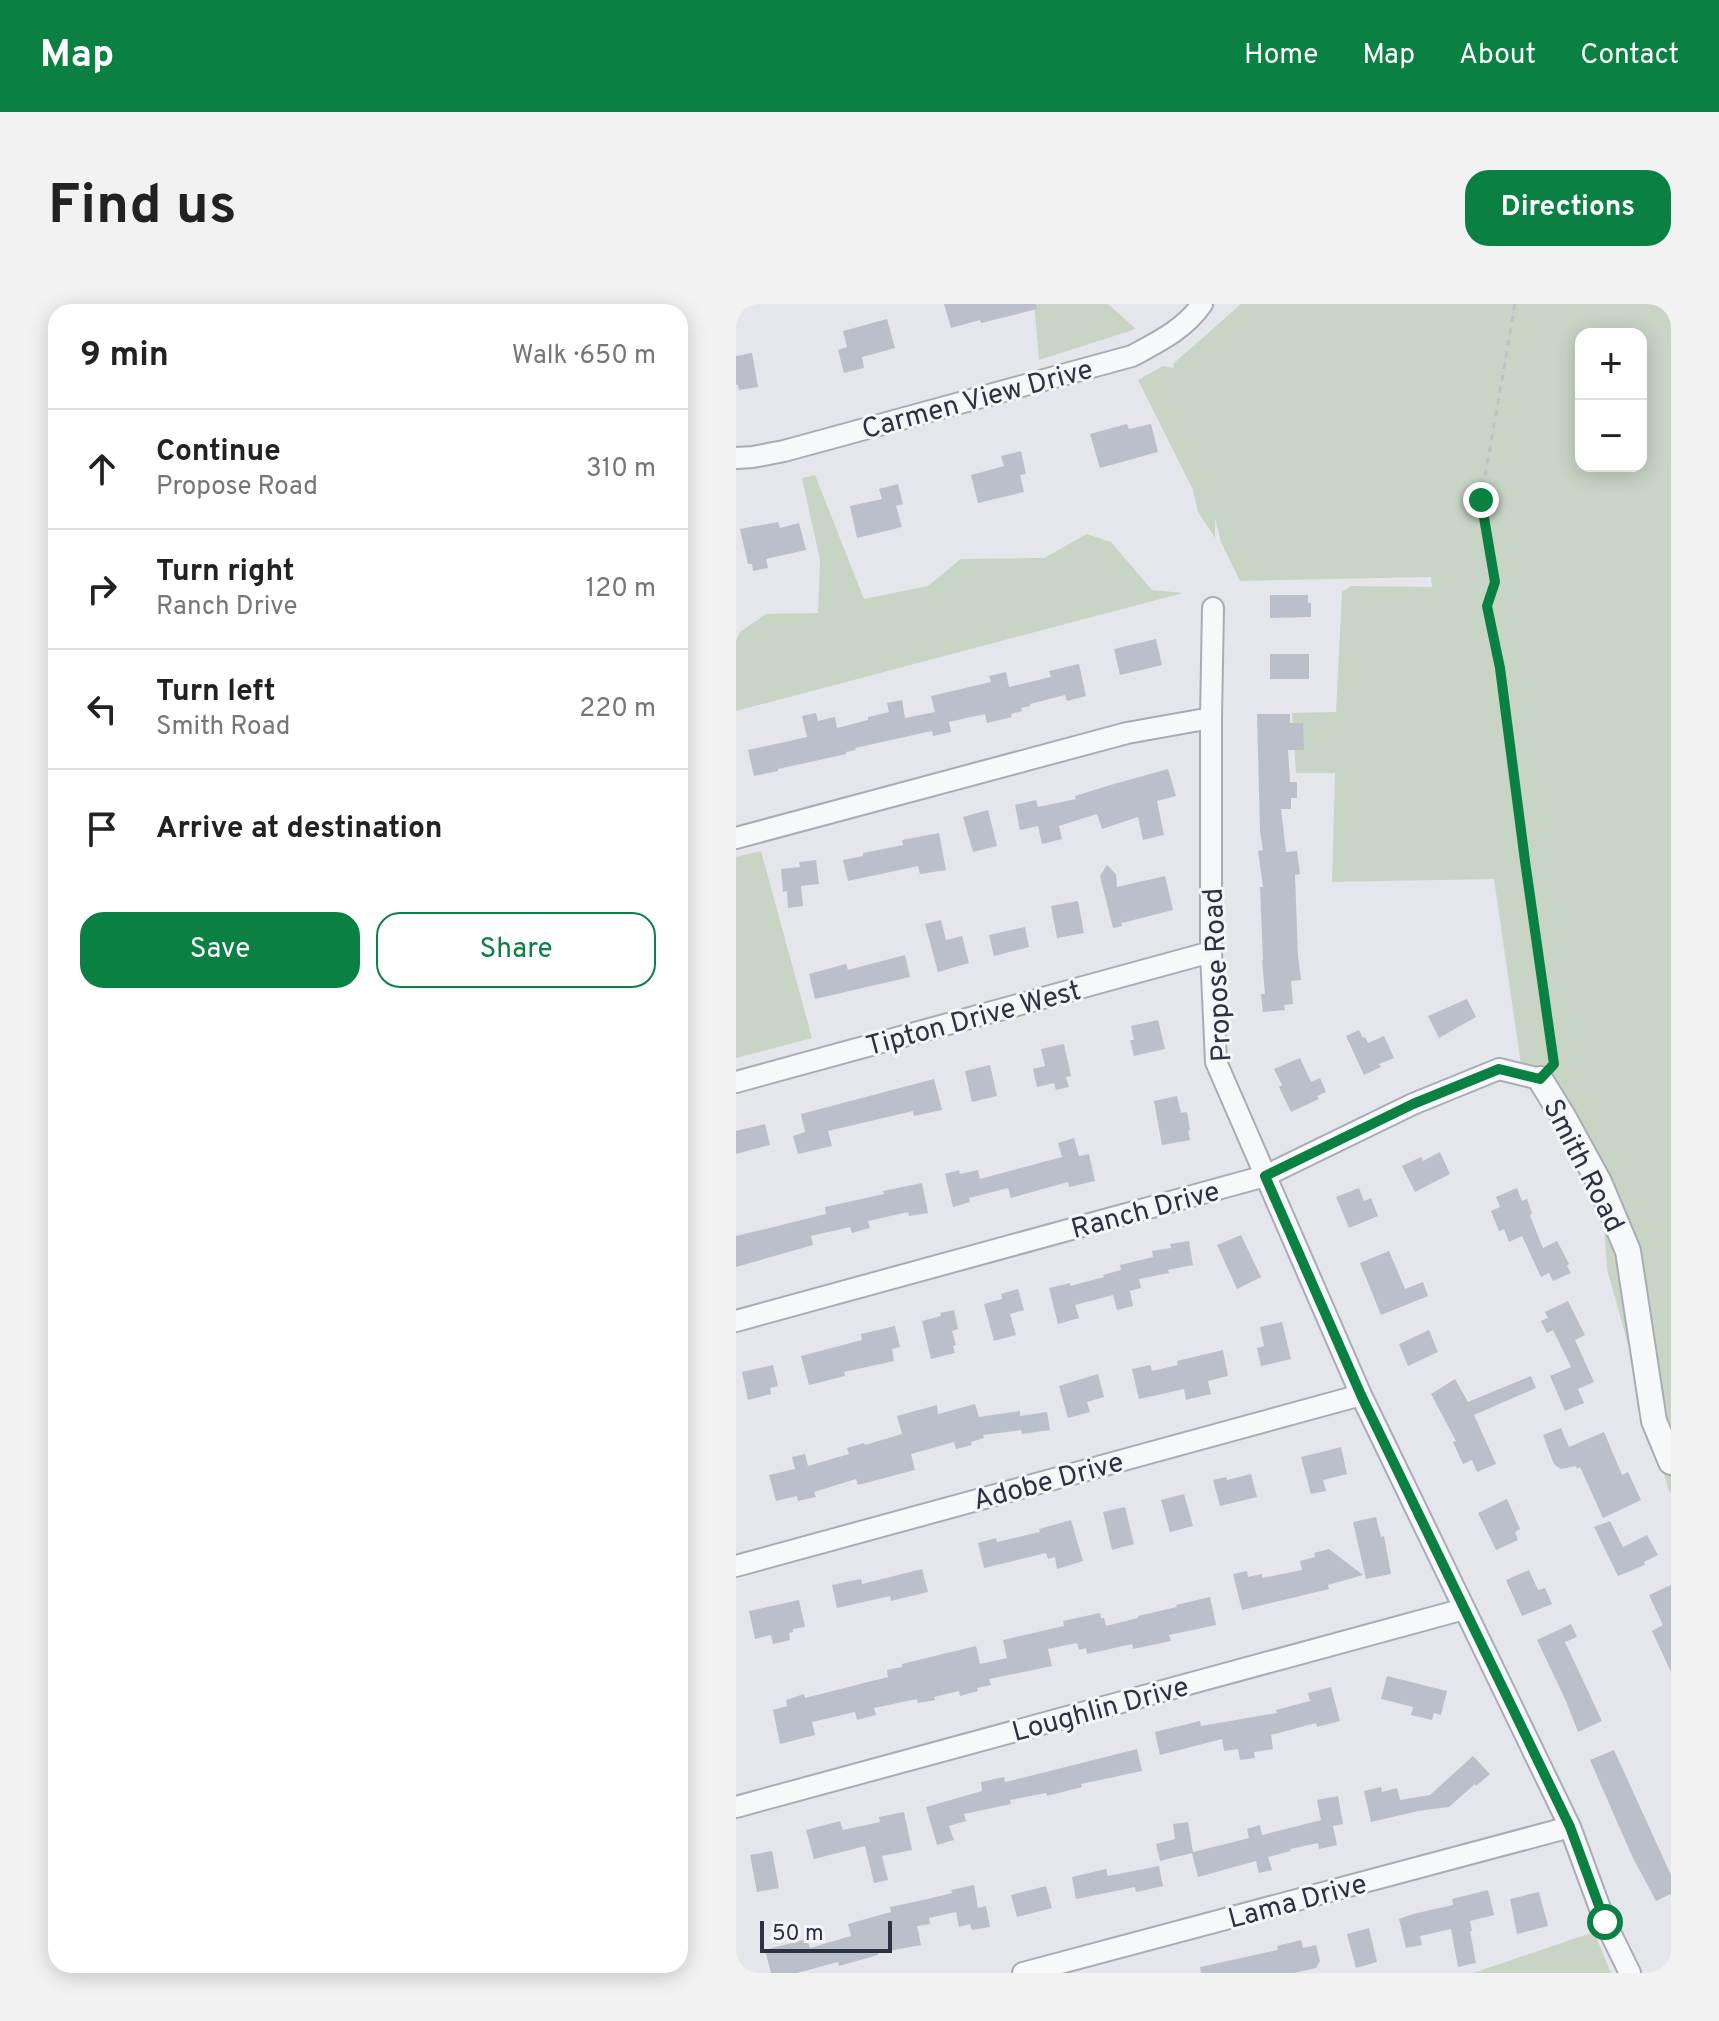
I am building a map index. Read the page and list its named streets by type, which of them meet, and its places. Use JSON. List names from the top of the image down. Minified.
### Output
{"streets":{"street":["Carmen View Drive","Propose Road","Tipton Drive West","Smith Road","Ranch Drive","Adobe Drive","Loughlin Drive","Lama Drive"]},"crossings":[["Propose Road","Tipton Drive West"],["Propose Road","Ranch Drive"],["Propose Road","Adobe Drive"],["Propose Road","Loughlin Drive"],["Propose Road","Lama Drive"],["Smith Road","Ranch Drive"]],"scale_bar":"50 m","page":{"header":"Map","nav":["Home","Map","About","Contact"],"buttons":["Directions",["Save","Share"]],"title":"Find us","heading":["9 min","Walk · 650 m"],"map_buttons":["+","−"],"list":[["Continue","Propose Road","310 m"],["Turn right","Ranch Drive","120 m"],["Turn left","Smith Road","220 m"],"Arrive at destination"],"scale":"50 m"}}
